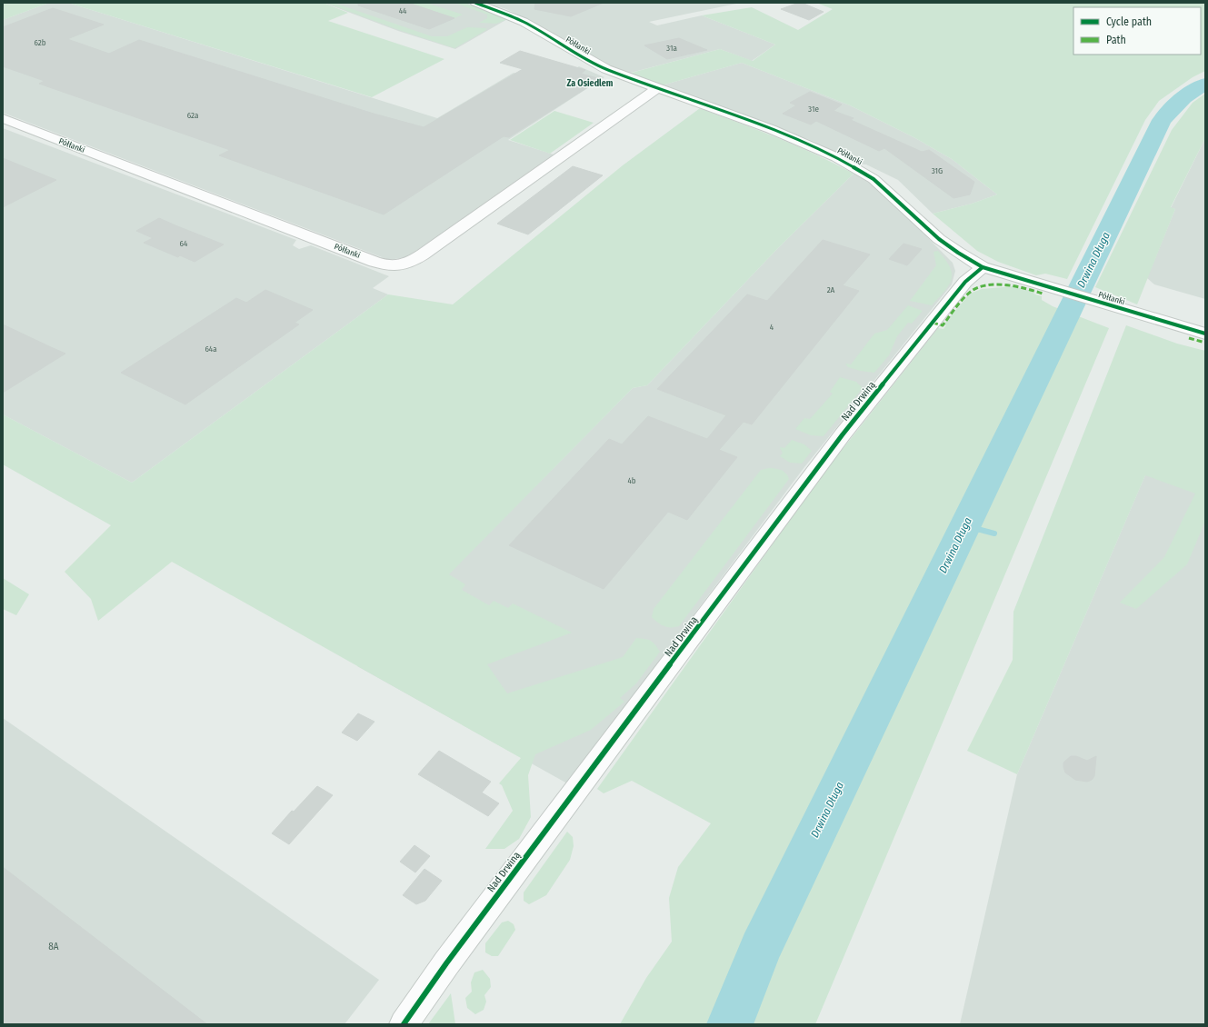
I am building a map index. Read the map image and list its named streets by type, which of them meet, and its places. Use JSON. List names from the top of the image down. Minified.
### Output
{"streets":{"street":["Półłanki","Nad Drwiną"]},"crossings":[["Półłanki","Nad Drwiną"]],"districts":["Za Osiedlem"],"water":["Drwina Długa"],"house_numbers":["44","62b","31a","31e","62a","31G","64","2A","4","64a","4b","8A"],"legend":["Cycle path","Path"]}
